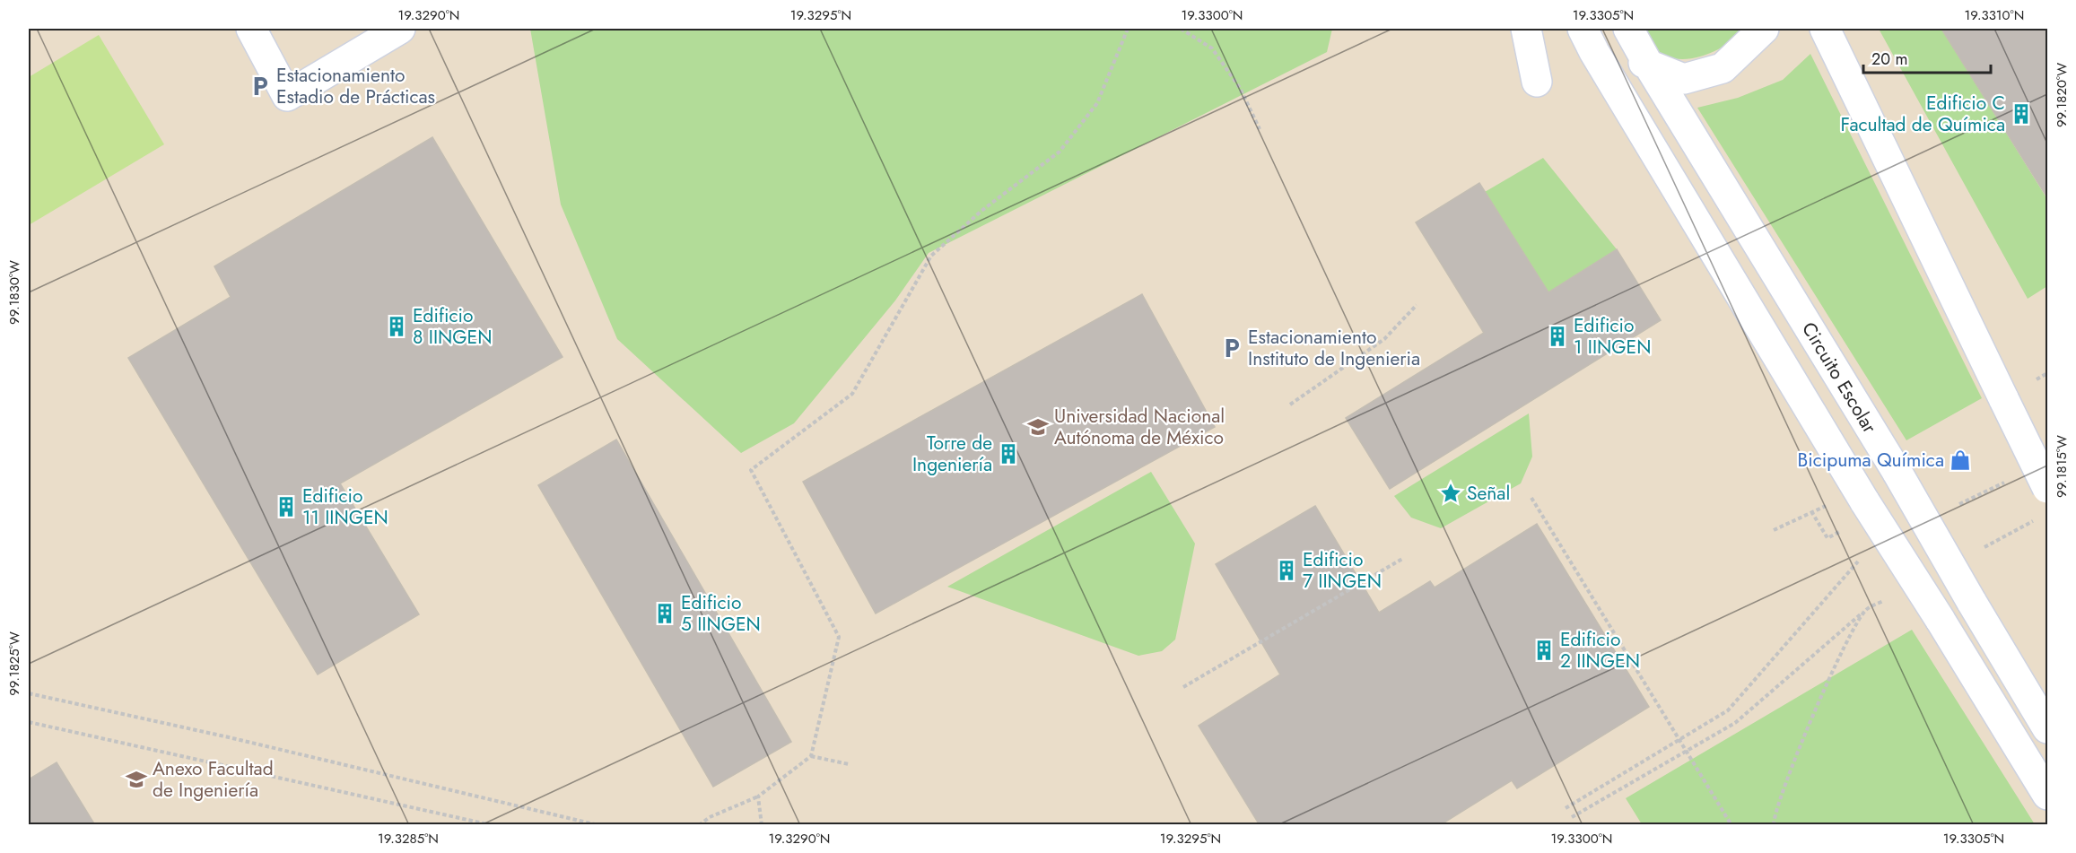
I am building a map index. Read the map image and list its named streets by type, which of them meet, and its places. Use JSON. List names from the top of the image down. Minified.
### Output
{"streets":{"street":["Circuito Escolar"]},"places":{"parking":["Estacionamiento Estadio de Prácticas","Estacionamiento Instituto de Ingenieria"],"building":["Edificio C Facultad de Química","Edificio 8 IINGEN","Edificio 1 IINGEN","Torre de Ingeniería","Edificio 11 IINGEN","Edificio 7 IINGEN","Edificio 5 IINGEN","Edificio 2 IINGEN"],"school or university":["Universidad Nacional Autónoma de México","Anexo Facultad de Ingeniería"],"shop":["Bicipuma Química"],"place":["Señal"]},"scale_bar":"20 m","coordinates":["19.3290°N","19.3295°N","19.3300°N","19.3305°N","19.3310°N","99.1820°W","99.1830°W","99.1815°W","99.1825°W","19.3285°N"]}
